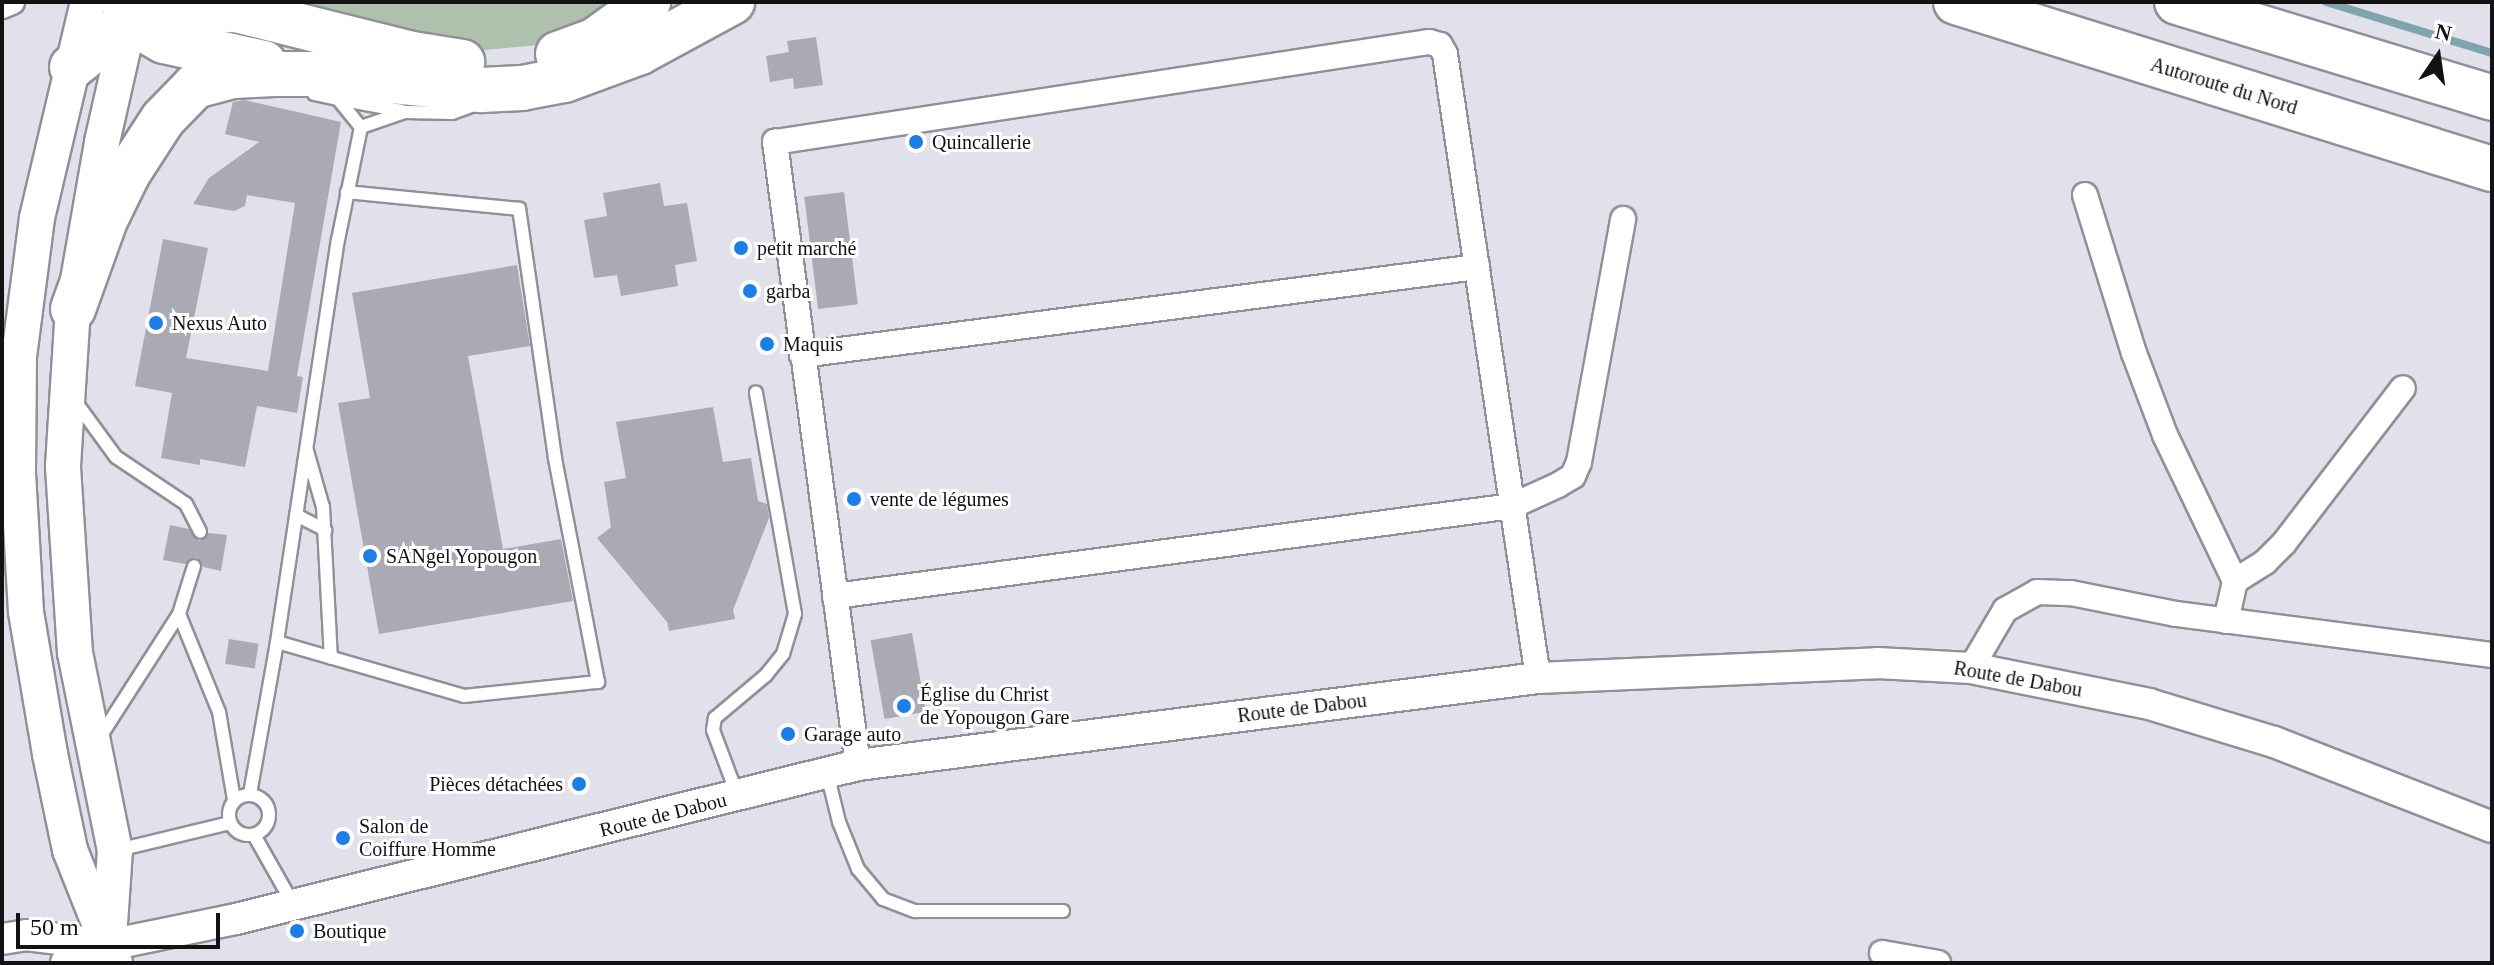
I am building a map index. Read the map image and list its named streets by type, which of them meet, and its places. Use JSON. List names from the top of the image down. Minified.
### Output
{"streets":{"highway":["Autoroute du Nord"],"street":["Route de Dabou"]},"places":["Quincallerie","petit marché","garba","Nexus Auto","Maquis","vente de légumes","SANgel Yopougon","Église du Christ de Yopougon Gare","Garage auto","Pièces détachées","Salon de Coiffure Homme","Boutique"],"scale_bar":"50 m","north":"top"}
